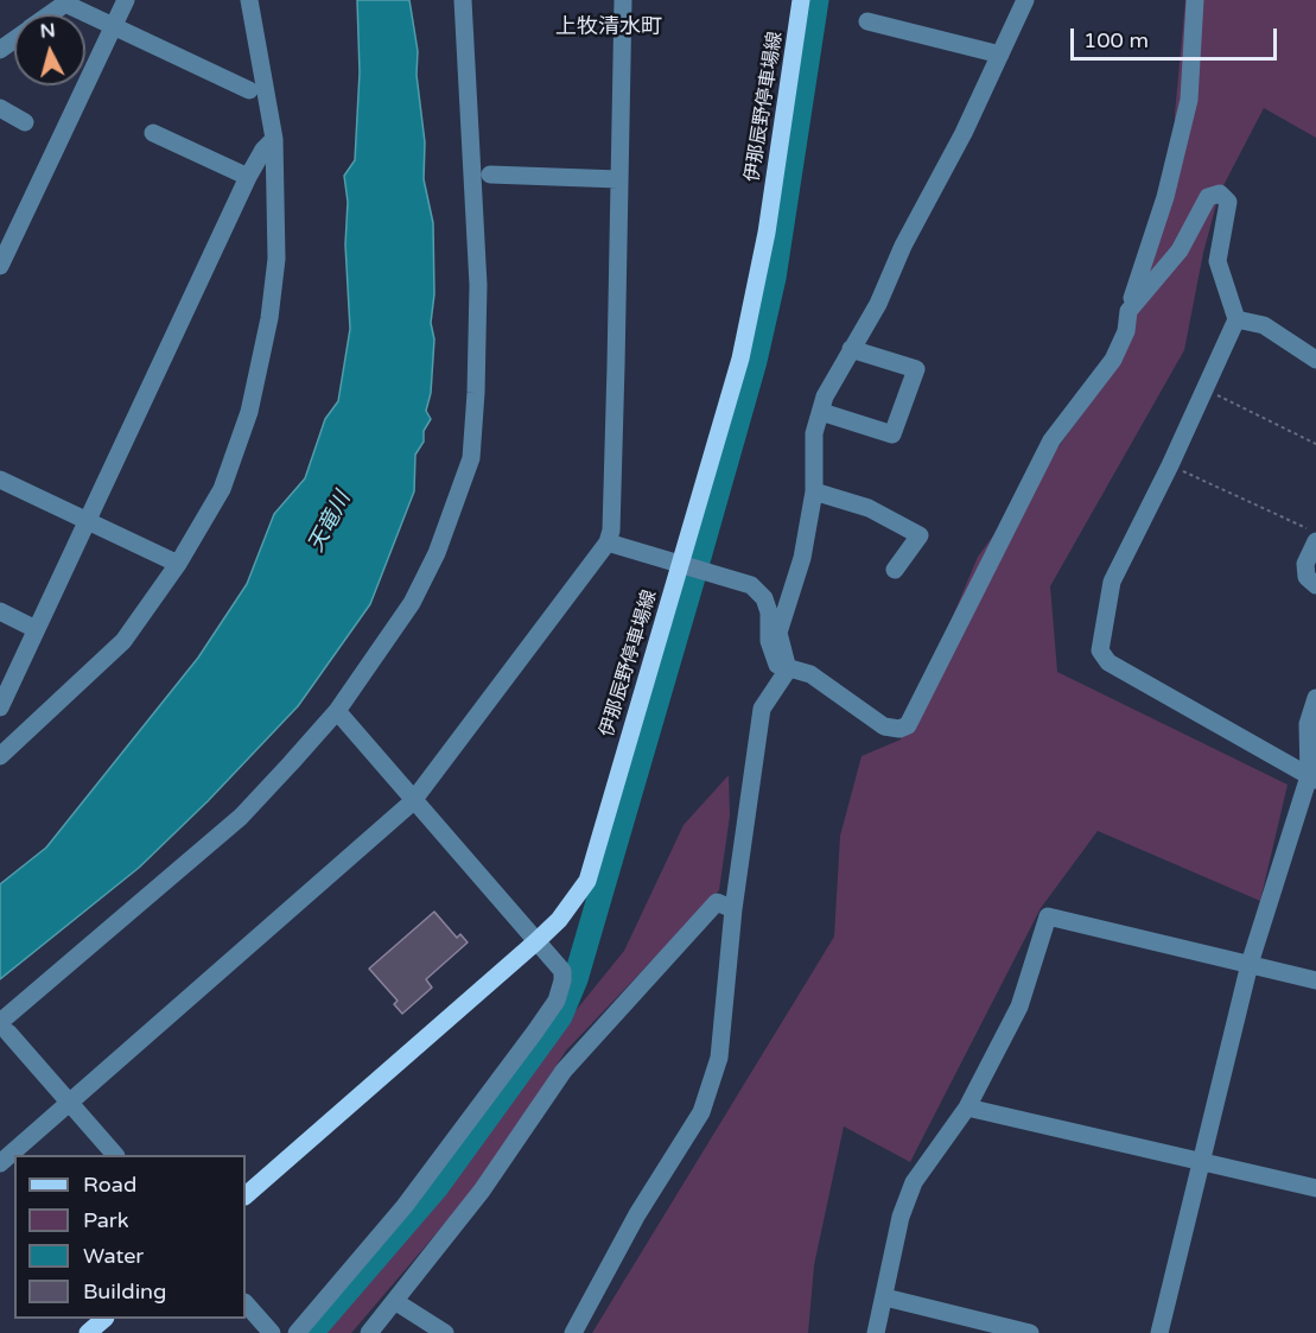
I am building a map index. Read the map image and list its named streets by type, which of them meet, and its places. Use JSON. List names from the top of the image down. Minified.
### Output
{"streets":{"main road":["伊那辰野停車場線"]},"districts":["上牧清水町"],"water":["天竜川"],"legend":["Road","Park","Water","Building"],"scale_bar":"100 m","north":"top"}
